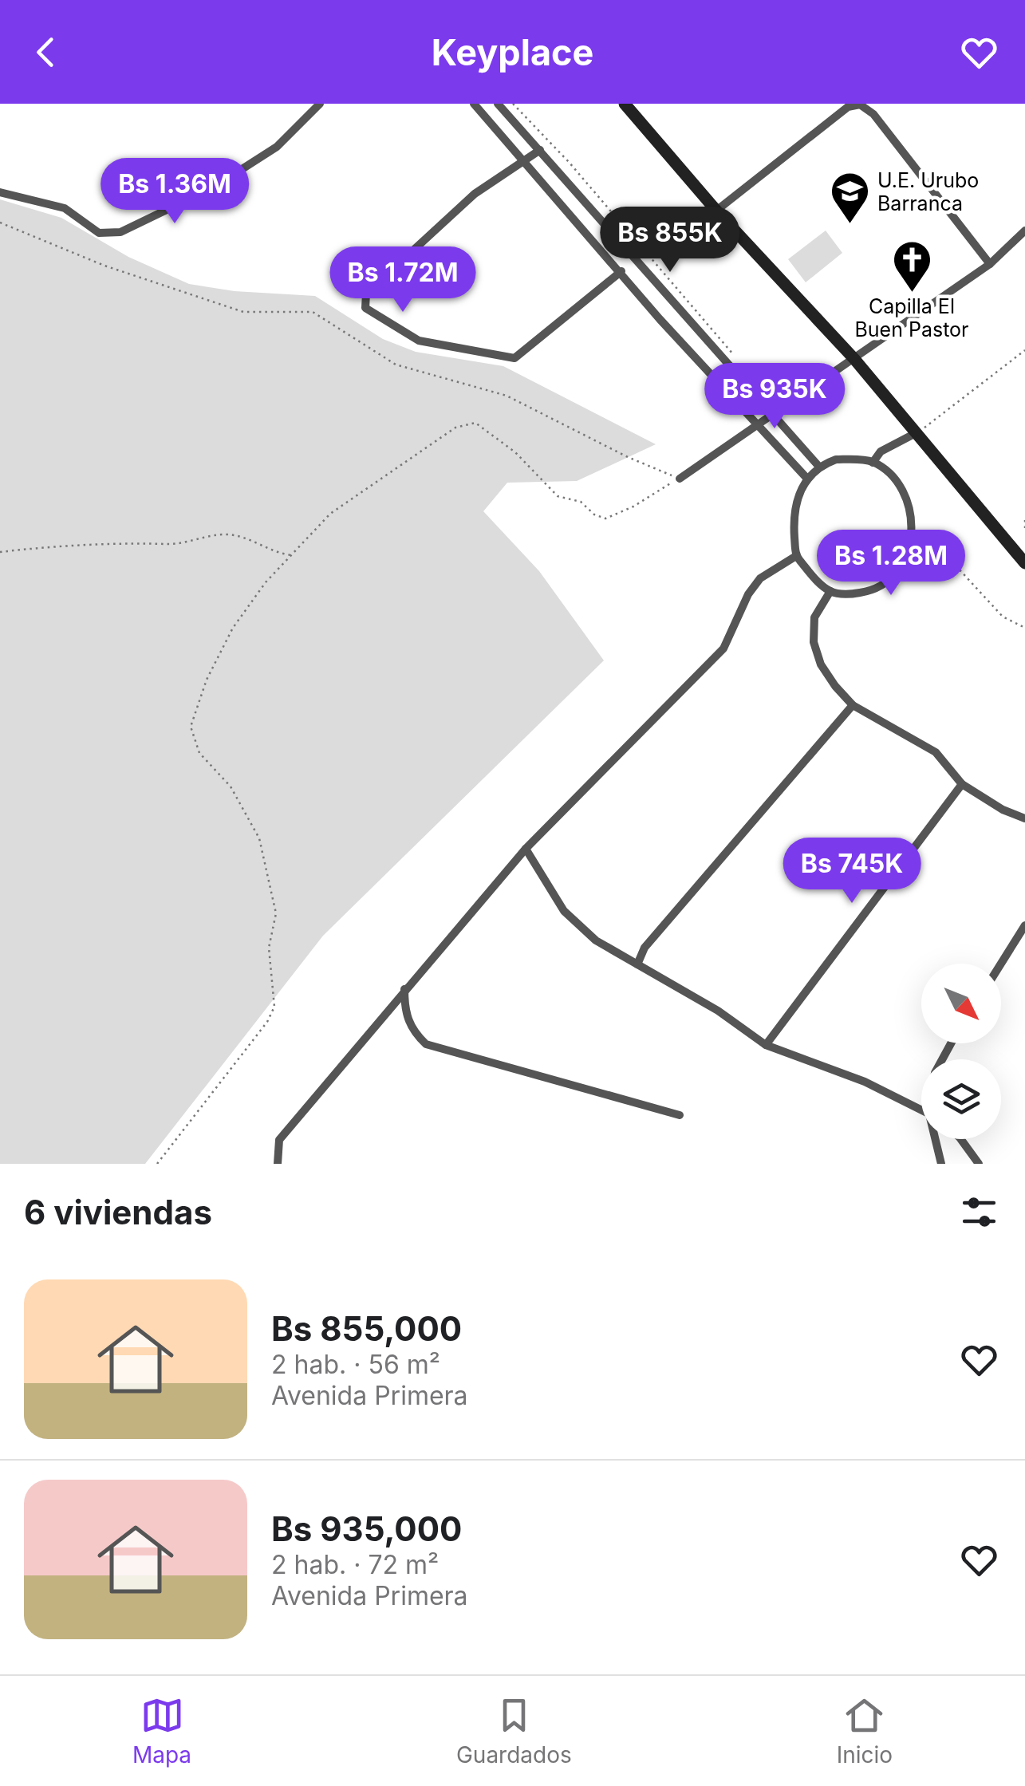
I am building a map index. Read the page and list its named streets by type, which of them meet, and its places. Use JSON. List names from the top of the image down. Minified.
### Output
{"places":{"school or university":["U.E. Urubo Barranca"],"church":["Capilla El Buen Pastor"]},"north":"bottom right","page":{"header":"Keyplace","price":["Bs 1.36M","Bs 855K","Bs 1.72M","Bs 935K","Bs 1.28M","Bs 745K"],"heading":"6 viviendas","list":[{"name":"Bs 855,000","note":"2 hab. · 56 m² · Avenida Primera"},{"name":"Bs 935,000","note":"2 hab. · 72 m² · Avenida Primera"}],"tabs":["Mapa","Guardados","Inicio"]}}
